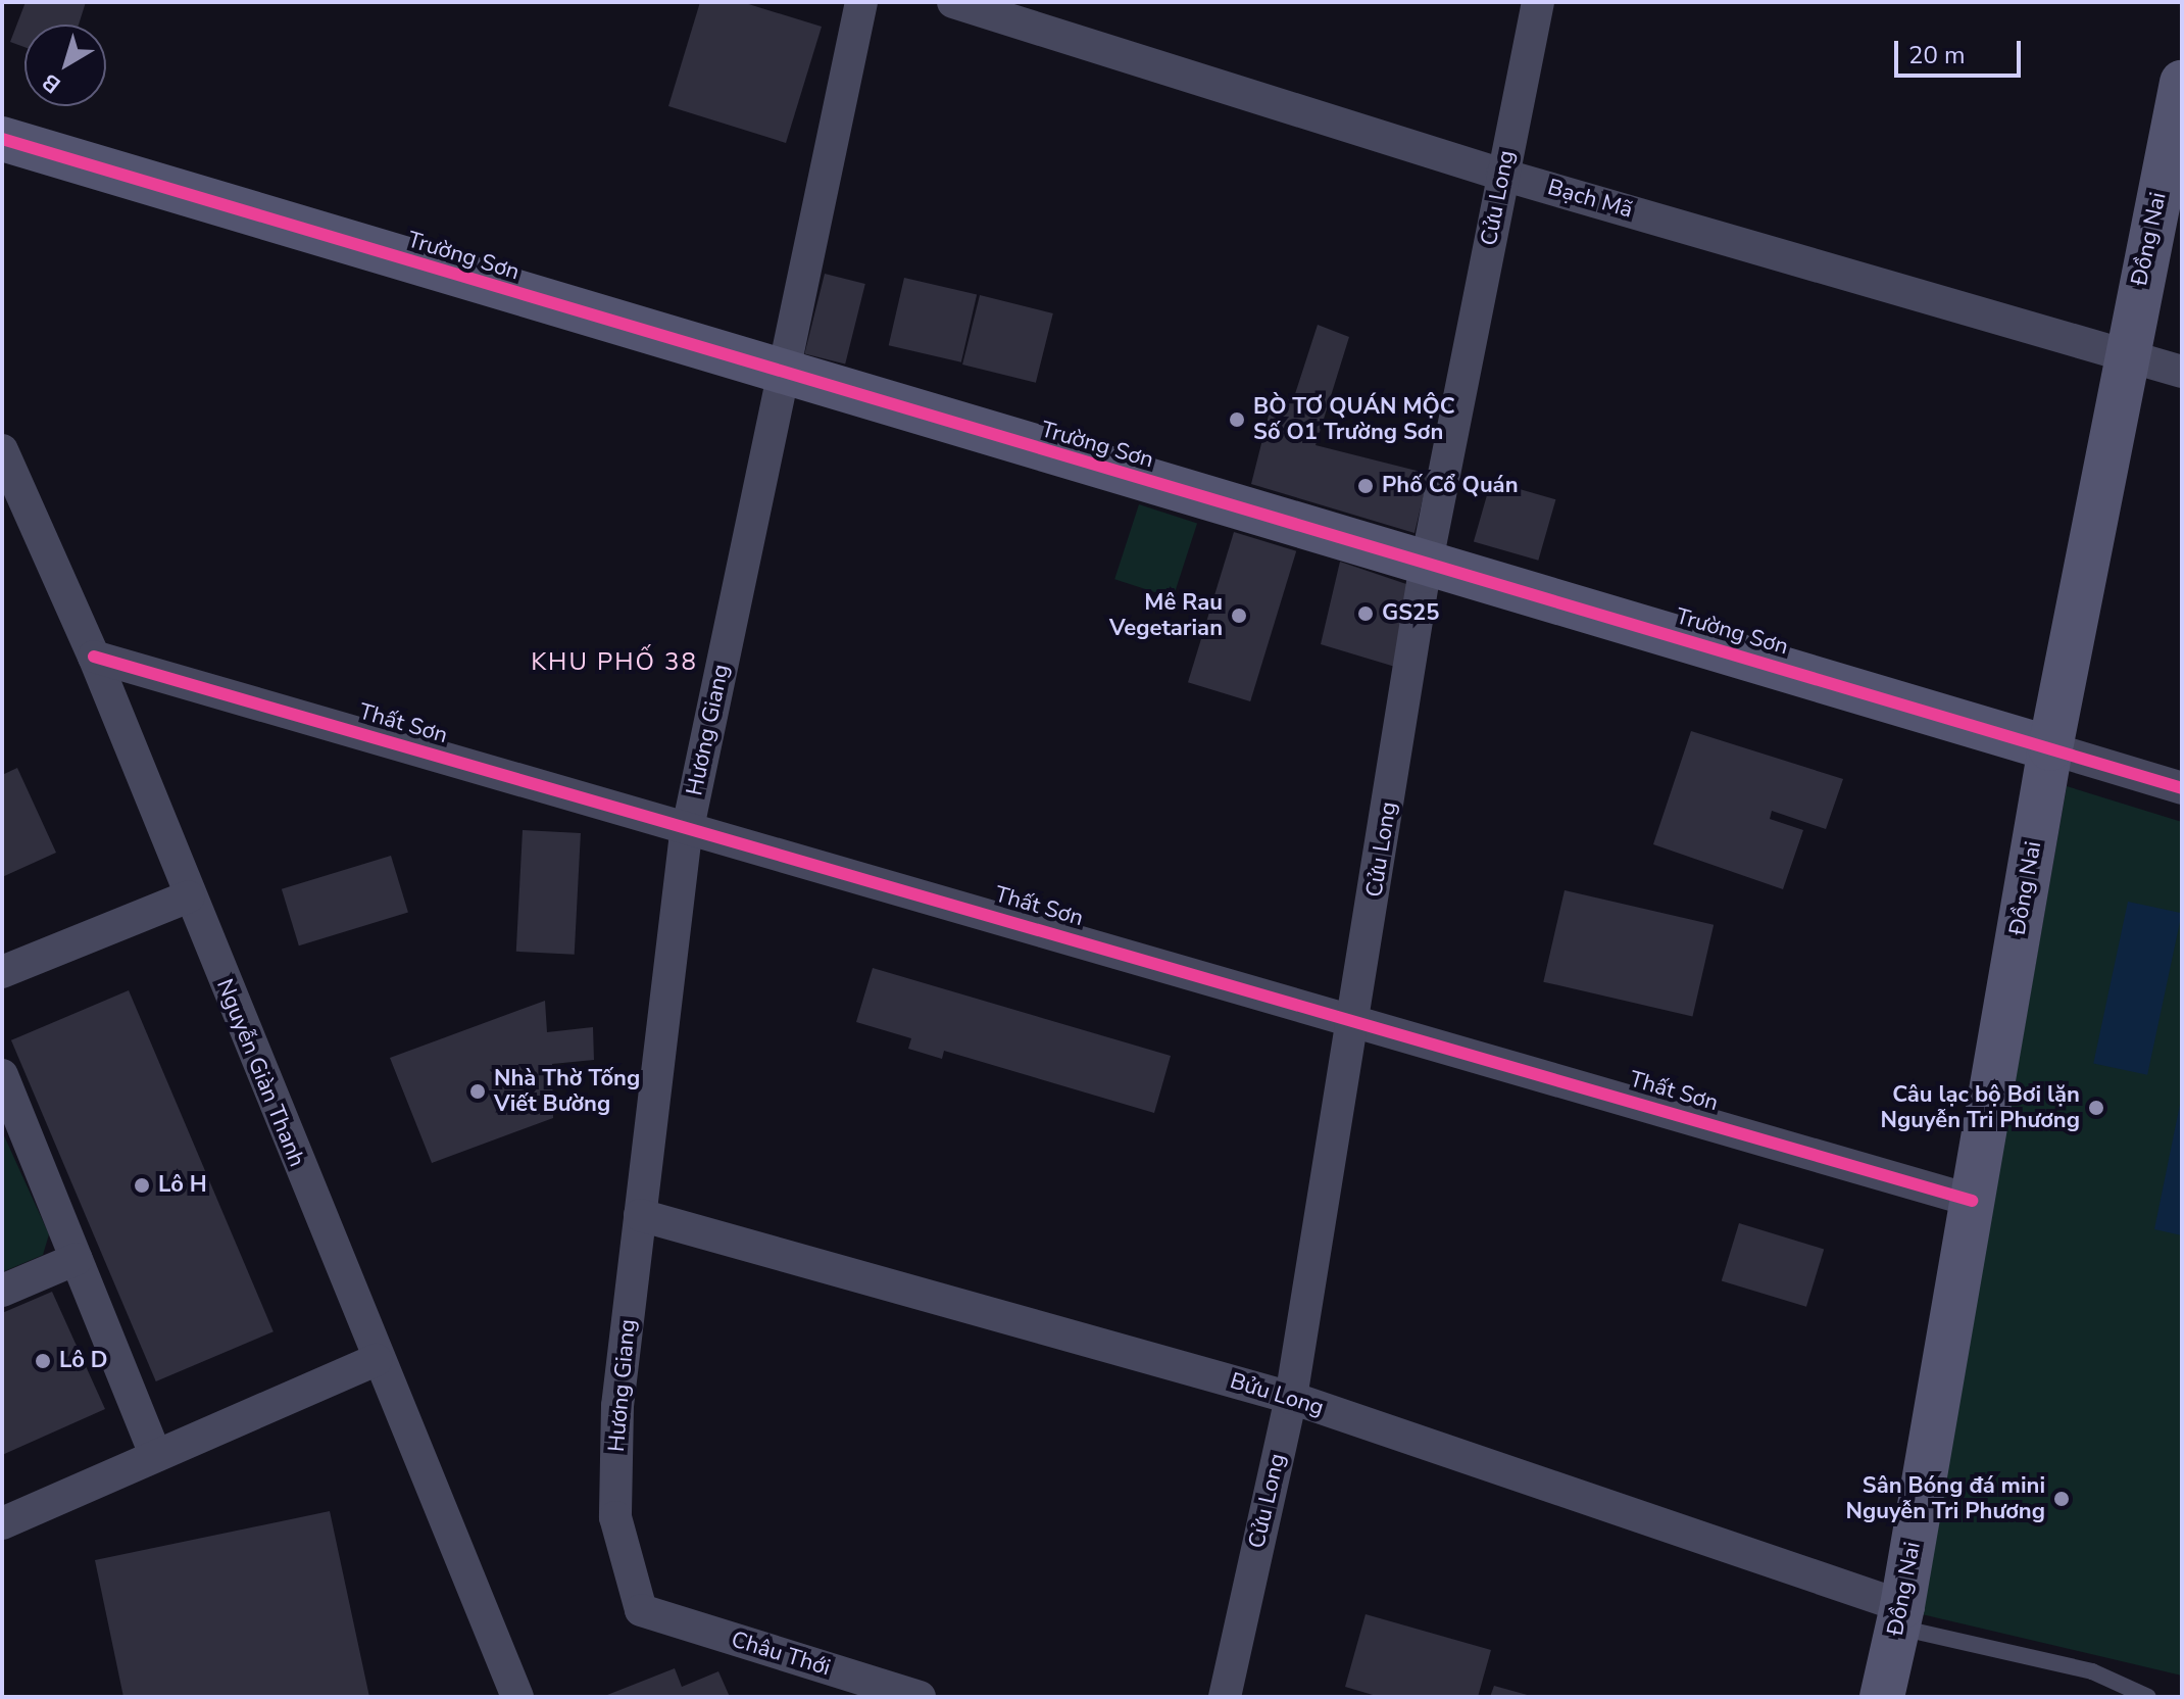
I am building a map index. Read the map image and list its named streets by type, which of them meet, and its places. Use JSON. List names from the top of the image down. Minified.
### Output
{"streets":{"street":["Cửu Long","Bạch Mã","Đồng Nai","Trường Sơn","Thất Sơn","Hương Giang","Nguyễn Giàn Thanh","Bửu Long","Châu Thới"]},"crossings":[["Cửu Long","Bạch Mã"],["Cửu Long","Trường Sơn"],["Cửu Long","Thất Sơn"],["Cửu Long","Bửu Long"],["Bạch Mã","Đồng Nai"],["Đồng Nai","Trường Sơn"],["Đồng Nai","Thất Sơn"],["Đồng Nai","Bửu Long"],["Trường Sơn","Hương Giang"],["Thất Sơn","Hương Giang"],["Thất Sơn","Nguyễn Giàn Thanh"],["Hương Giang","Bửu Long"],["Hương Giang","Châu Thới"]],"districts":["KHU PHỐ 38"],"places":["BÒ TƠ QUÁN MỘC Số O1 Trường Sơn","Phố Cổ Quán","GS25","Mê Rau Vegetarian","Nhà Thờ Tống Viết Bường","Câu lạc bộ Bơi lặn Nguyễn Tri Phương","Lô H","Lô D","Sân Bóng đá mini Nguyễn Tri Phương"],"scale_bar":"20 m","north":"bottom left"}
